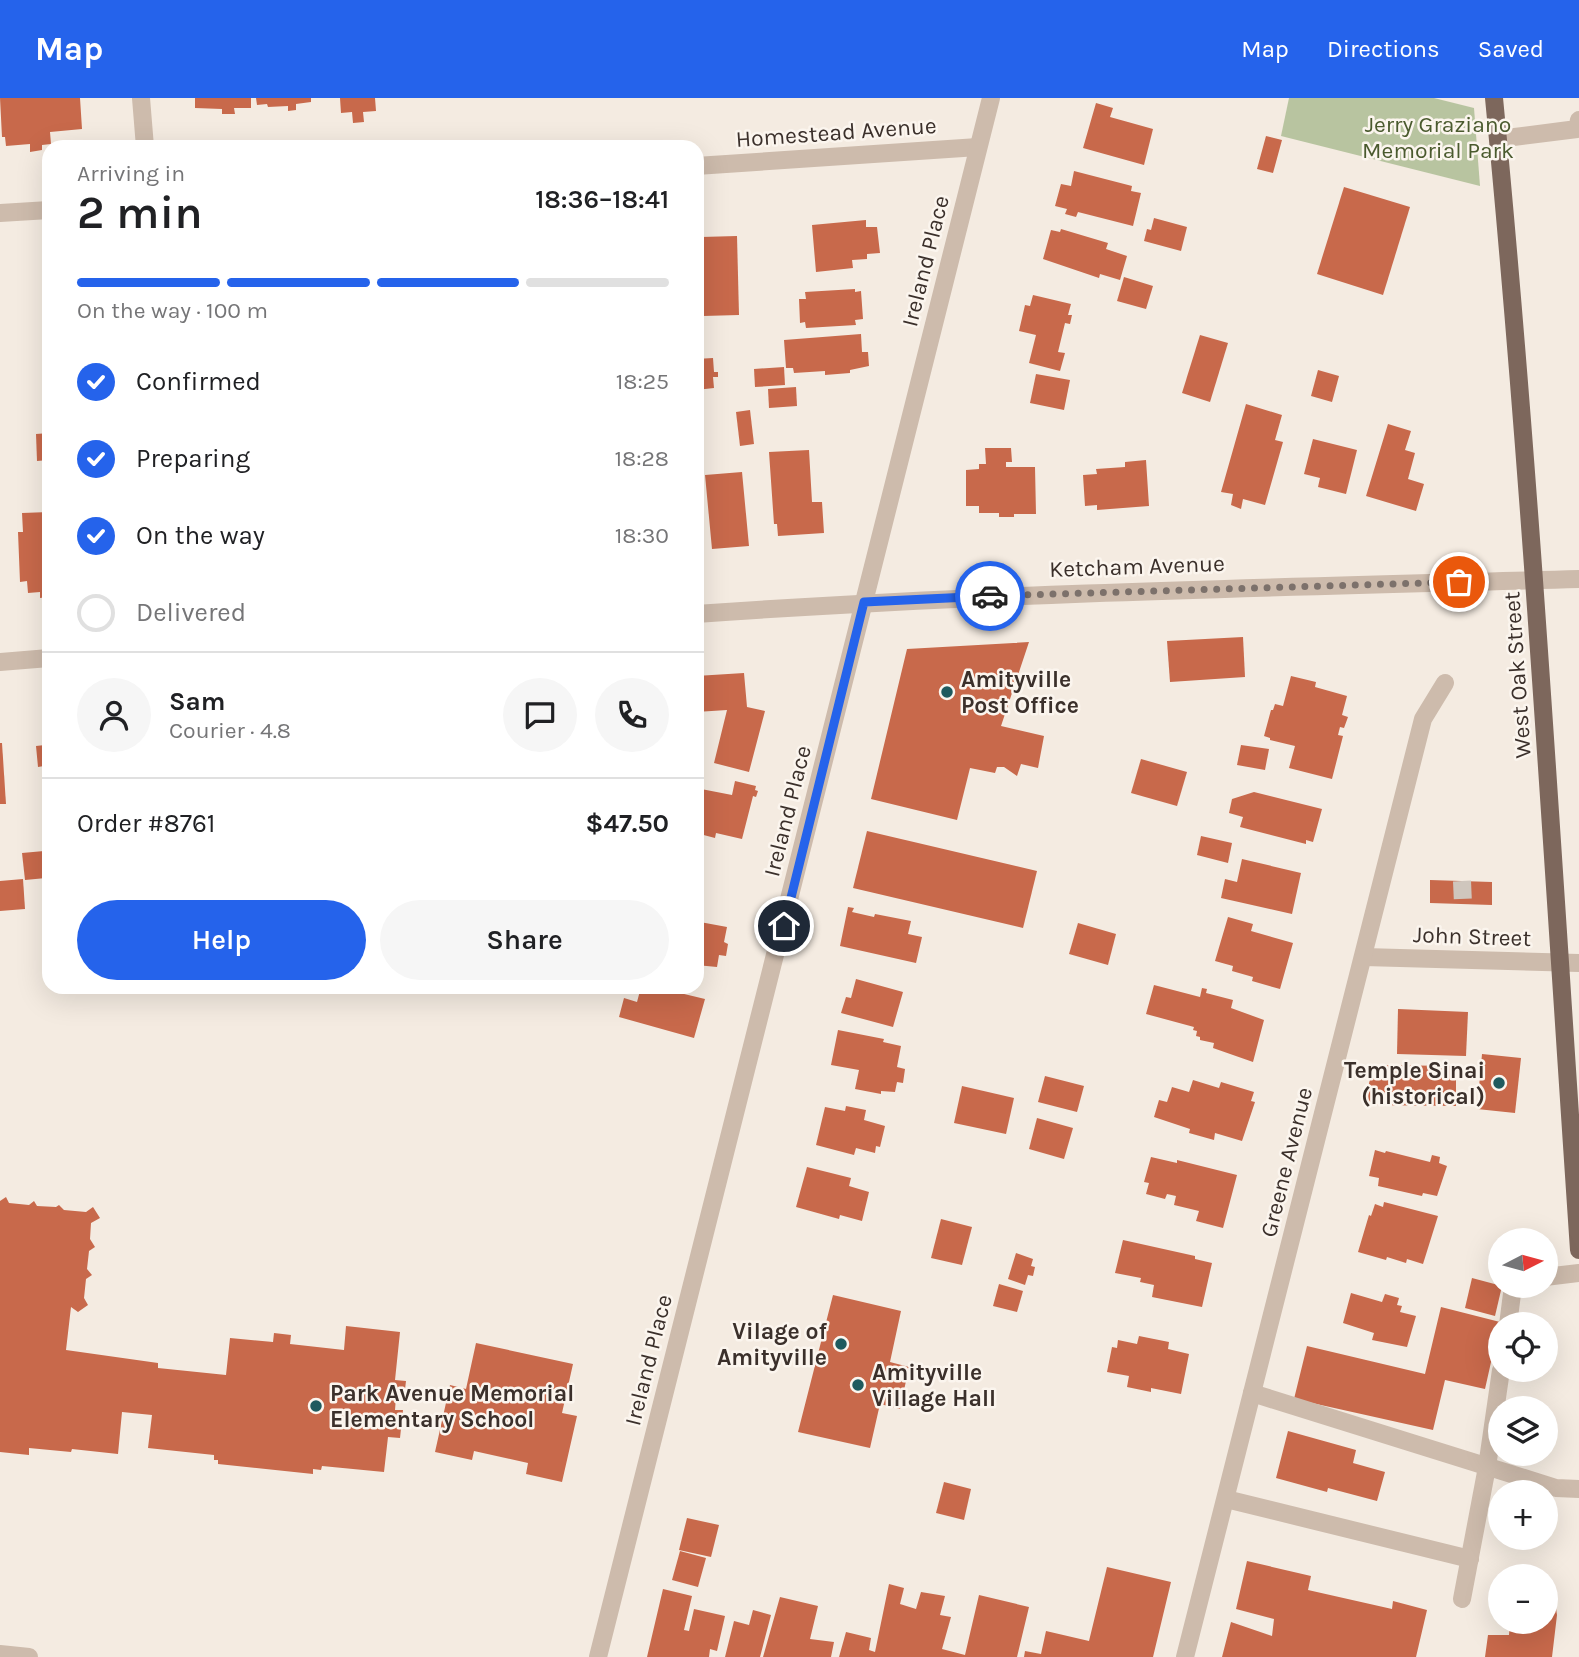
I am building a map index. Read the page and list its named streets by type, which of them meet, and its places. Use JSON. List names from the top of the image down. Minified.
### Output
{"streets":{"main road":["West Oak Street"],"street":["Homestead Avenue","Ireland Place","Ketcham Avenue","John Street","Greene Avenue"]},"crossings":[["Homestead Avenue","Ireland Place"],["Ireland Place","Ketcham Avenue"],["Ketcham Avenue","West Oak Street"],["West Oak Street","John Street"],["John Street","Greene Avenue"]],"parks":["Jerry Graziano Memorial Park"],"places":["Amityville Post Office","Temple Sinai (historical)","Vilage of Amityville","Amityville Village Hall","Park Avenue Memorial Elementary School"],"north":"right","page":{"header":"Map","nav":["Map","Directions","Saved"],"heading":["2 min","Arriving in","18:36–18:41"],"panel":["Sam","Courier · 4.8","Order #8761","$47.50"],"bar":"On the way · 100 m","list":[["Confirmed","18:25"],["Preparing","18:28"],["On the way","18:30"],"Delivered"],"buttons":["Help","Share"],"map_buttons":["+","−"]}}
